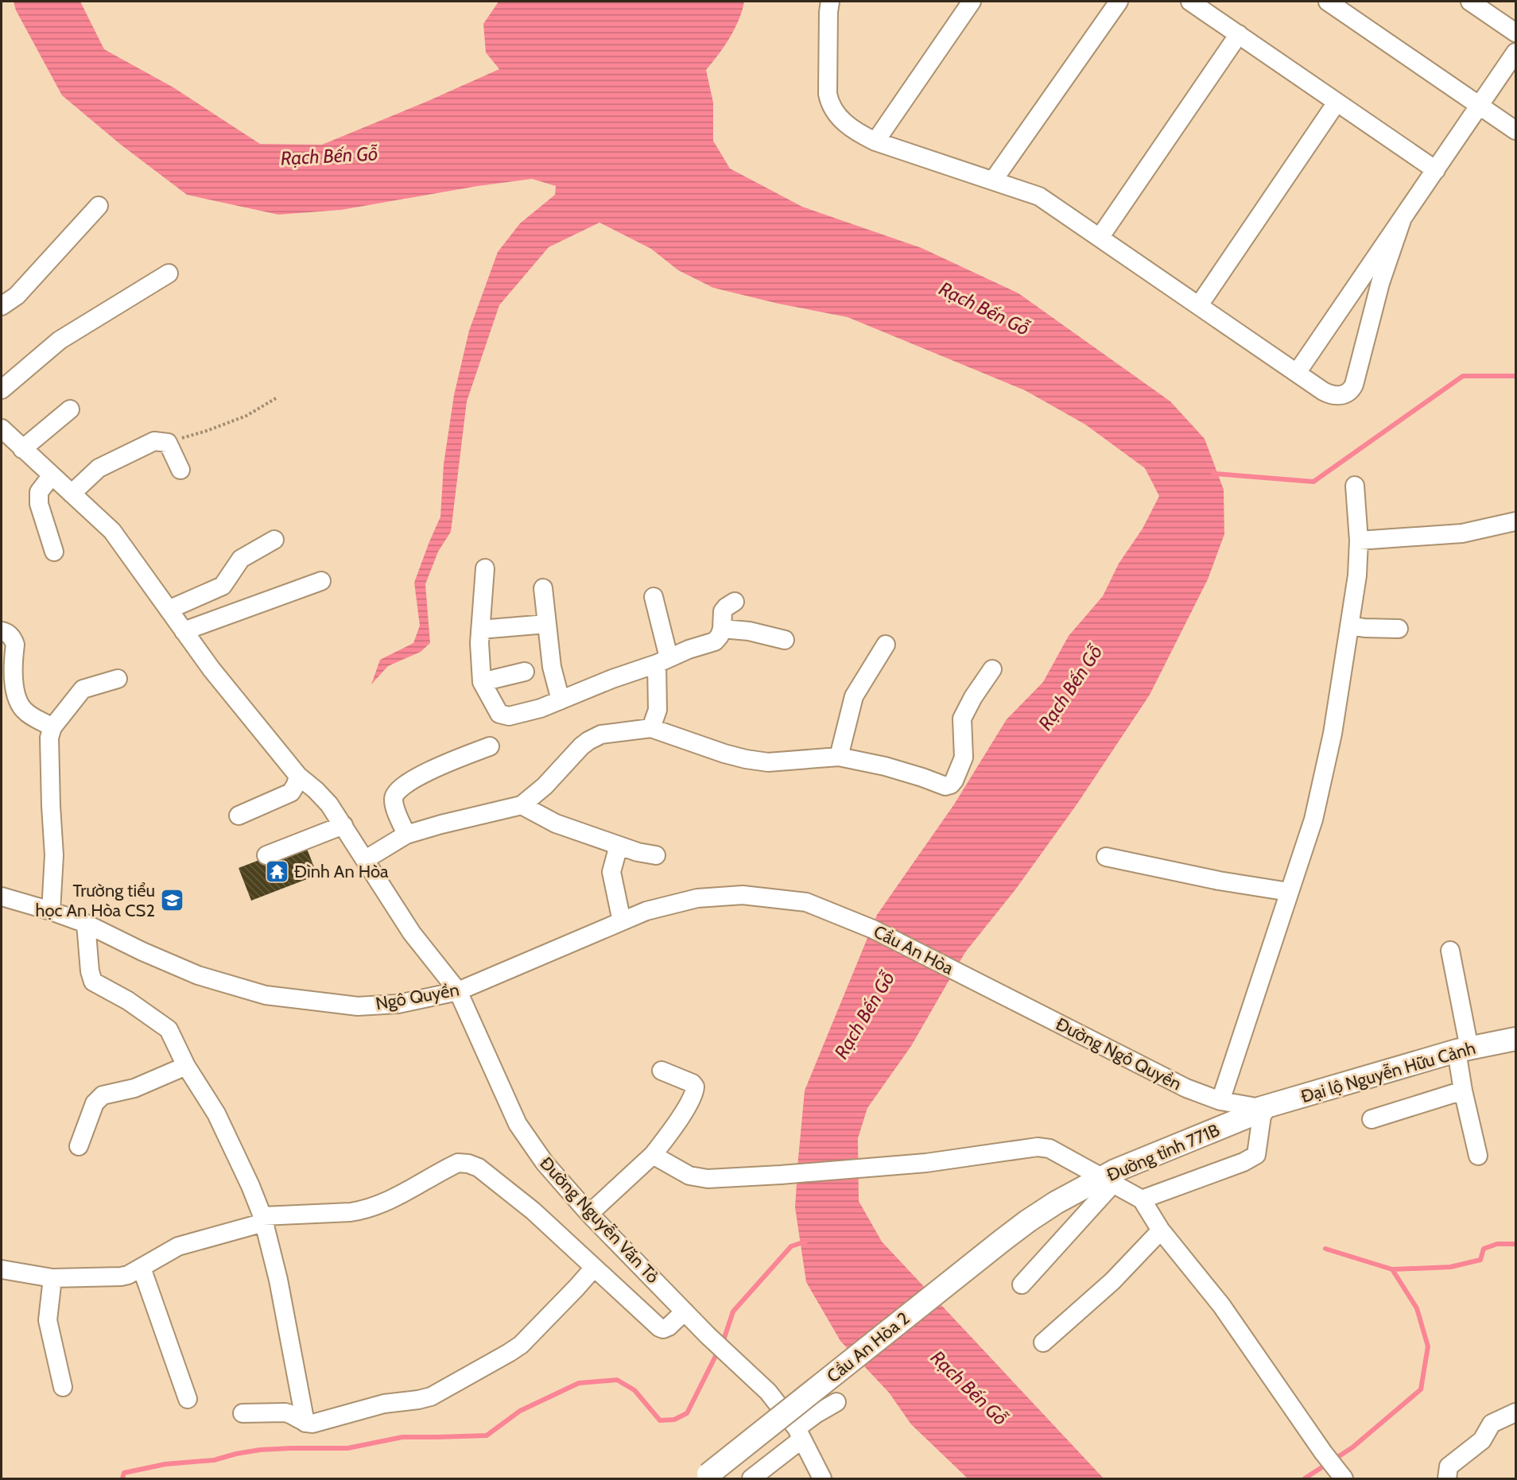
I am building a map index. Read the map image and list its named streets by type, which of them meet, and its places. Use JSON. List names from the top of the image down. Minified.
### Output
{"streets":{"main road":["Đại lộ Nguyễn Hữu Cảnh","Đường tỉnh 771B","Cầu An Hòa 2"],"street":["Cầu An Hòa","Ngô Quyền","Đường Ngô Quyền","Đường Nguyễn Văn Tỏ"]},"crossings":[["Cầu An Hòa","Ngô Quyền"],["Cầu An Hòa","Đường Ngô Quyền"],["Ngô Quyền","Đường Nguyễn Văn Tỏ"],["Đường Ngô Quyền","Đường tỉnh 771B"],["Đại lộ Nguyễn Hữu Cảnh","Đường tỉnh 771B"],["Đường tỉnh 771B","Cầu An Hòa 2"]],"water":["Rạch Bến Gỗ"],"places":{"temple":["Đình An Hòa"],"school or university":["Trường tiểu học An Hòa CS2"]}}
